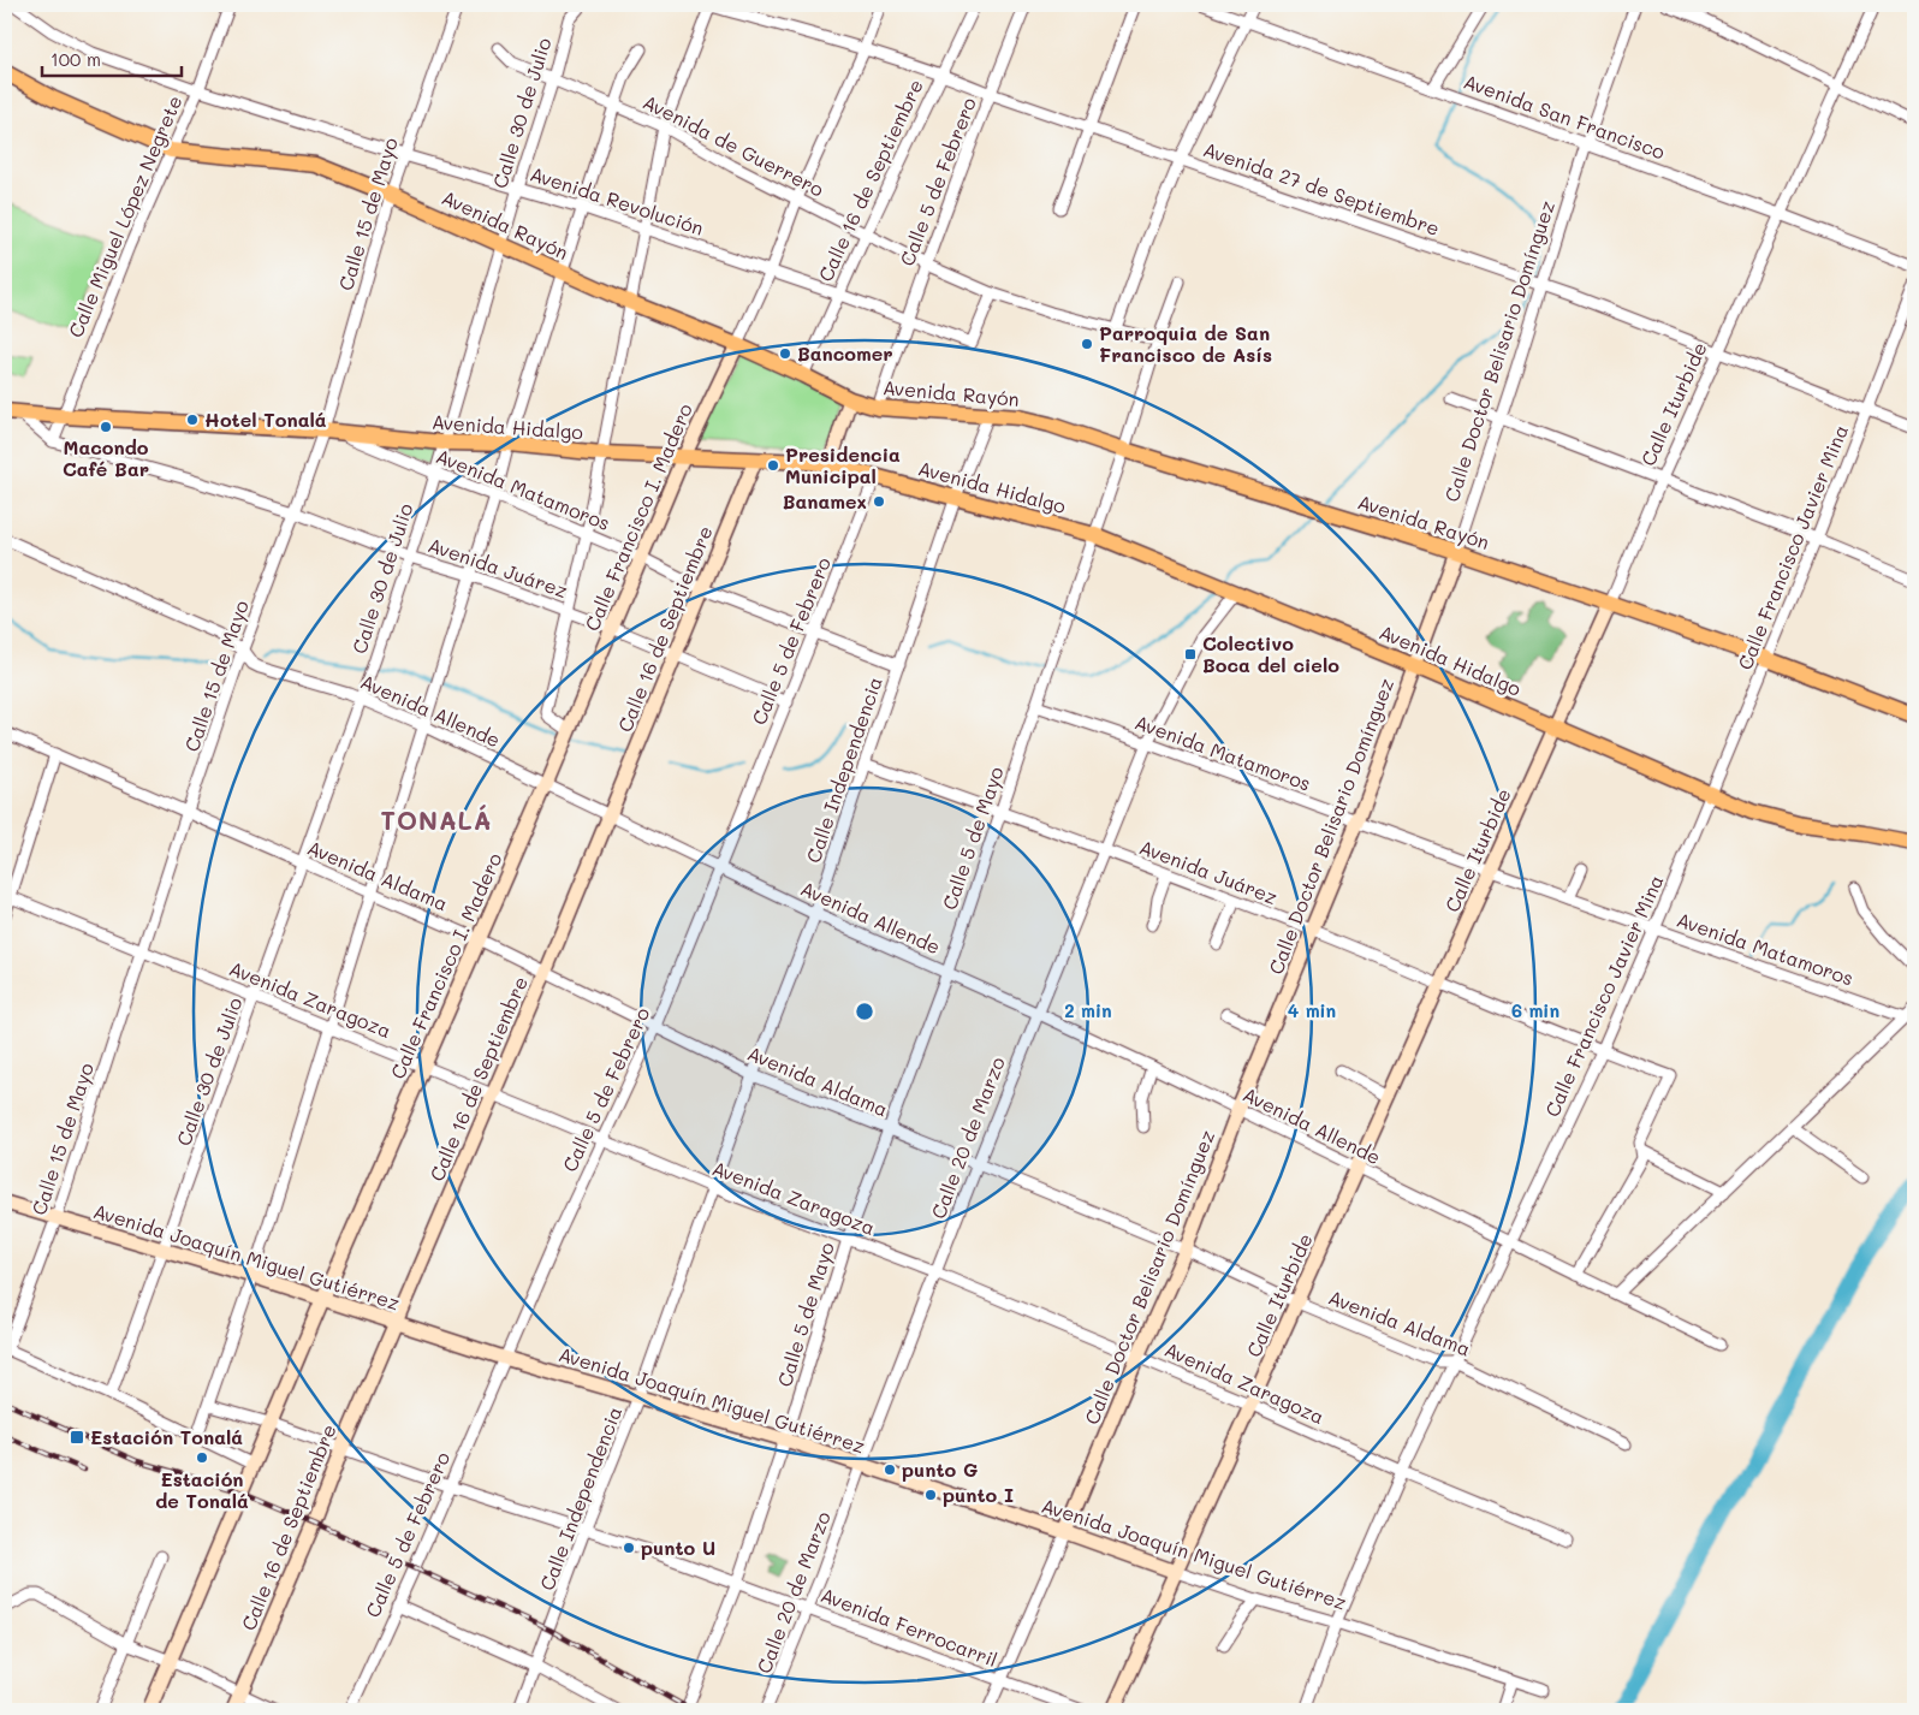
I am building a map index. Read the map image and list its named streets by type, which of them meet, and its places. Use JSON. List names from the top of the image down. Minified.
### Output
{"streets":{"main road":["Avenida Rayón","Avenida Hidalgo"],"street":["Calle 30 de Julio","Avenida San Francisco","Avenida de Guerrero","Calle 16 de Septiembre","Calle 5 de Febrero","Avenida 27 de Septiembre","Avenida Revolución","Calle 15 de Mayo","Calle Miguel López Negrete","Calle Doctor Belisario Domínguez","Calle Iturbide","Avenida Matamoros","Calle Francisco I. Madero","Calle Francisco Javier Mina","Avenida Juárez","Avenida Allende","Calle Independencia","Calle 5 de Mayo","Avenida Aldama","Avenida Zaragoza","Calle 20 de Marzo","Avenida Joaquín Miguel Gutiérrez","Avenida Ferrocarril"]},"crossings":[["Calle 30 de Julio","Avenida de Guerrero"],["Calle 30 de Julio","Avenida Revolución"],["Calle 30 de Julio","Avenida Rayón"],["Calle 30 de Julio","Avenida Hidalgo"],["Calle 30 de Julio","Avenida Matamoros"],["Calle 30 de Julio","Avenida Juárez"],["Calle 30 de Julio","Avenida Allende"],["Calle 30 de Julio","Avenida Aldama"],["Calle 30 de Julio","Avenida Zaragoza"],["Calle 30 de Julio","Avenida Joaquín Miguel Gutiérrez"],["Avenida San Francisco","Calle Doctor Belisario Domínguez"],["Avenida San Francisco","Calle Iturbide"],["Avenida de Guerrero","Calle 16 de Septiembre"],["Avenida de Guerrero","Calle 5 de Febrero"],["Avenida de Guerrero","Avenida Revolución"],["Avenida de Guerrero","Calle Francisco I. Madero"],["Avenida de Guerrero","Calle 5 de Mayo"],["Calle 16 de Septiembre","Avenida 27 de Septiembre"],["Calle 16 de Septiembre","Avenida Revolución"],["Calle 16 de Septiembre","Avenida Rayón"],["Calle 16 de Septiembre","Avenida Hidalgo"],["Calle 16 de Septiembre","Avenida Matamoros"],["Calle 16 de Septiembre","Avenida Juárez"],["Calle 16 de Septiembre","Avenida Allende"],["Calle 16 de Septiembre","Avenida Aldama"],["Calle 16 de Septiembre","Avenida Zaragoza"],["Calle 16 de Septiembre","Avenida Joaquín Miguel Gutiérrez"],["Calle 16 de Septiembre","Avenida Ferrocarril"],["Calle 5 de Febrero","Avenida 27 de Septiembre"],["Calle 5 de Febrero","Avenida Revolución"],["Calle 5 de Febrero","Avenida Rayón"],["Calle 5 de Febrero","Avenida Hidalgo"],["Calle 5 de Febrero","Avenida Matamoros"],["Calle 5 de Febrero","Avenida Juárez"],["Calle 5 de Febrero","Avenida Allende"],["Calle 5 de Febrero","Avenida Aldama"],["Calle 5 de Febrero","Avenida Zaragoza"],["Calle 5 de Febrero","Avenida Joaquín Miguel Gutiérrez"],["Calle 5 de Febrero","Avenida Ferrocarril"],["Avenida 27 de Septiembre","Calle Doctor Belisario Domínguez"],["Avenida 27 de Septiembre","Calle Iturbide"],["Avenida 27 de Septiembre","Calle Francisco I. Madero"],["Avenida 27 de Septiembre","Calle Francisco Javier Mina"],["Avenida Revolución","Calle 15 de Mayo"],["Avenida Revolución","Calle Miguel López Negrete"],["Avenida Revolución","Calle Francisco I. Madero"],["Calle 15 de Mayo","Avenida Rayón"],["Calle 15 de Mayo","Avenida Hidalgo"],["Calle 15 de Mayo","Avenida Matamoros"],["Calle 15 de Mayo","Avenida Juárez"],["Calle 15 de Mayo","Avenida Allende"],["Calle 15 de Mayo","Avenida Aldama"],["Calle 15 de Mayo","Avenida Zaragoza"],["Calle 15 de Mayo","Avenida Joaquín Miguel Gutiérrez"],["Calle Miguel López Negrete","Avenida Rayón"],["Calle Miguel López Negrete","Avenida Hidalgo"],["Calle Miguel López Negrete","Avenida Juárez"],["Avenida Rayón","Calle Doctor Belisario Domínguez"],["Avenida Rayón","Calle Iturbide"],["Avenida Rayón","Calle Francisco I. Madero"],["Avenida Rayón","Calle Francisco Javier Mina"],["Avenida Rayón","Calle Independencia"],["Avenida Rayón","Calle 5 de Mayo"],["Calle Doctor Belisario Domínguez","Avenida Hidalgo"],["Calle Doctor Belisario Domínguez","Avenida Matamoros"],["Calle Doctor Belisario Domínguez","Avenida Juárez"],["Calle Doctor Belisario Domínguez","Avenida Allende"],["Calle Doctor Belisario Domínguez","Avenida Aldama"],["Calle Doctor Belisario Domínguez","Avenida Zaragoza"],["Calle Doctor Belisario Domínguez","Avenida Joaquín Miguel Gutiérrez"],["Calle Doctor Belisario Domínguez","Avenida Ferrocarril"],["Calle Iturbide","Avenida Hidalgo"],["Calle Iturbide","Avenida Matamoros"],["Calle Iturbide","Avenida Juárez"],["Calle Iturbide","Avenida Allende"],["Calle Iturbide","Avenida Aldama"],["Calle Iturbide","Avenida Zaragoza"],["Calle Iturbide","Avenida Joaquín Miguel Gutiérrez"],["Avenida Hidalgo","Avenida Matamoros"],["Avenida Hidalgo","Calle Francisco I. Madero"],["Avenida Hidalgo","Calle Francisco Javier Mina"],["Avenida Hidalgo","Calle Independencia"],["Avenida Hidalgo","Calle 5 de Mayo"],["Avenida Hidalgo","Calle 20 de Marzo"],["Avenida Matamoros","Calle Francisco I. Madero"],["Avenida Matamoros","Calle Francisco Javier Mina"],["Avenida Matamoros","Calle Independencia"],["Avenida Matamoros","Calle 5 de Mayo"],["Avenida Matamoros","Calle 20 de Marzo"],["Calle Francisco I. Madero","Avenida Juárez"],["Calle Francisco I. Madero","Avenida Allende"],["Calle Francisco I. Madero","Avenida Aldama"],["Calle Francisco I. Madero","Avenida Zaragoza"],["Calle Francisco I. Madero","Avenida Joaquín Miguel Gutiérrez"],["Calle Francisco I. Madero","Avenida Ferrocarril"],["Calle Francisco Javier Mina","Avenida Juárez"],["Calle Francisco Javier Mina","Avenida Allende"],["Calle Francisco Javier Mina","Avenida Aldama"],["Calle Francisco Javier Mina","Avenida Zaragoza"],["Calle Francisco Javier Mina","Avenida Joaquín Miguel Gutiérrez"],["Avenida Juárez","Calle Independencia"],["Avenida Juárez","Calle 5 de Mayo"],["Avenida Juárez","Calle 20 de Marzo"],["Avenida Allende","Calle Independencia"],["Avenida Allende","Calle 5 de Mayo"],["Avenida Allende","Calle 20 de Marzo"],["Calle Independencia","Avenida Aldama"],["Calle Independencia","Avenida Zaragoza"],["Calle Independencia","Avenida Joaquín Miguel Gutiérrez"],["Calle Independencia","Avenida Ferrocarril"],["Calle 5 de Mayo","Avenida Aldama"],["Calle 5 de Mayo","Avenida Zaragoza"],["Calle 5 de Mayo","Avenida Joaquín Miguel Gutiérrez"],["Calle 5 de Mayo","Avenida Ferrocarril"],["Avenida Aldama","Calle 20 de Marzo"],["Avenida Zaragoza","Calle 20 de Marzo"],["Calle 20 de Marzo","Avenida Joaquín Miguel Gutiérrez"],["Calle 20 de Marzo","Avenida Ferrocarril"]],"districts":["TONALÁ"],"places":{"other":["Parroquia de San Francisco de Asís","Bancomer","Hotel Tonalá","Macondo Café Bar","Presidencia Municipal","Banamex","Estación de Tonalá","punto G","punto I","punto U"],"transit":["Colectivo Boca del cielo","Estación Tonalá"]},"scale_bar":"100 m","rings":["2 min","4 min","6 min"]}
